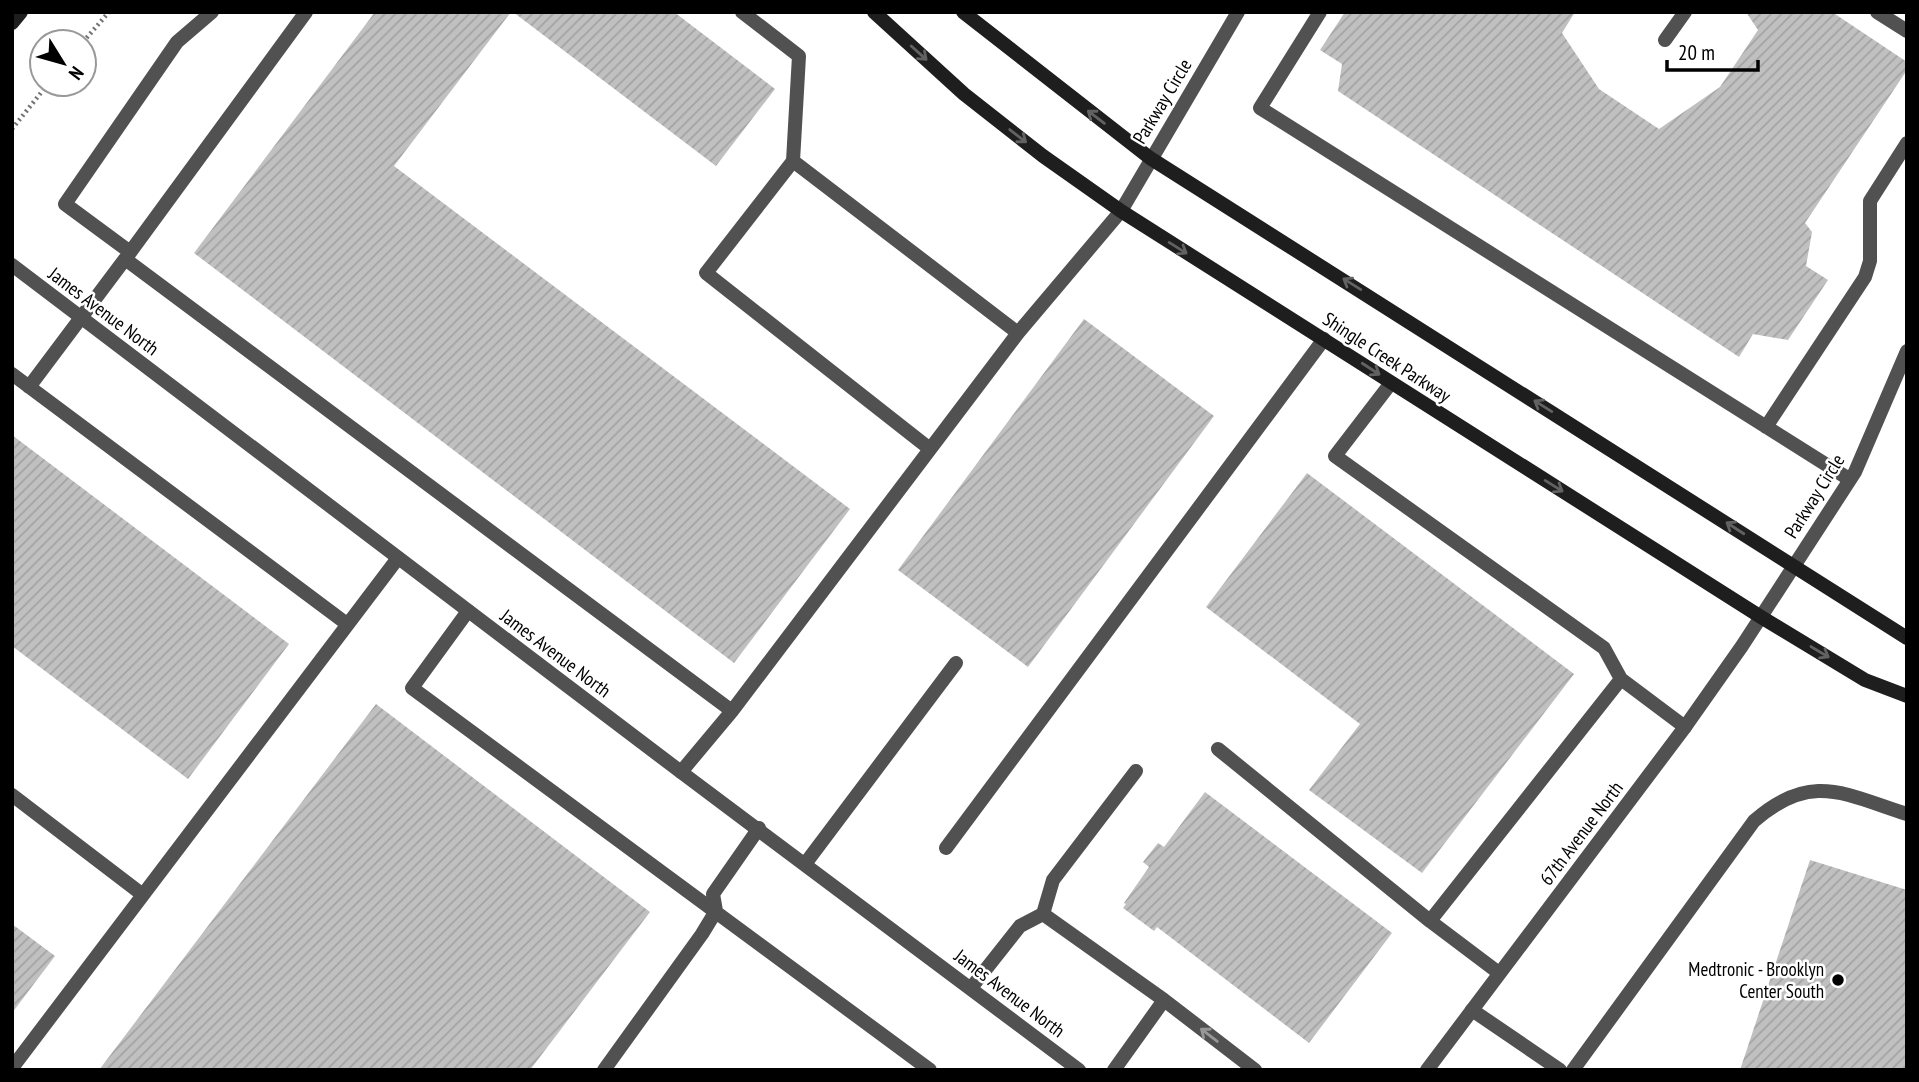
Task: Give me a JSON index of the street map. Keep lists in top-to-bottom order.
{
  "streets": {
    "street": [
      "Parkway Circle",
      "James Avenue North",
      "Shingle Creek Parkway",
      "67th Avenue North"
    ]
  },
  "crossings": [
    ["Parkway Circle", "James Avenue North"],
    ["Parkway Circle", "Shingle Creek Parkway"],
    ["Parkway Circle", "67th Avenue North"],
    ["Shingle Creek Parkway", "67th Avenue North"]
  ],
  "places": ["Medtronic - Brooklyn Center South"],
  "scale_bar": "20 m",
  "north": "bottom right"
}
